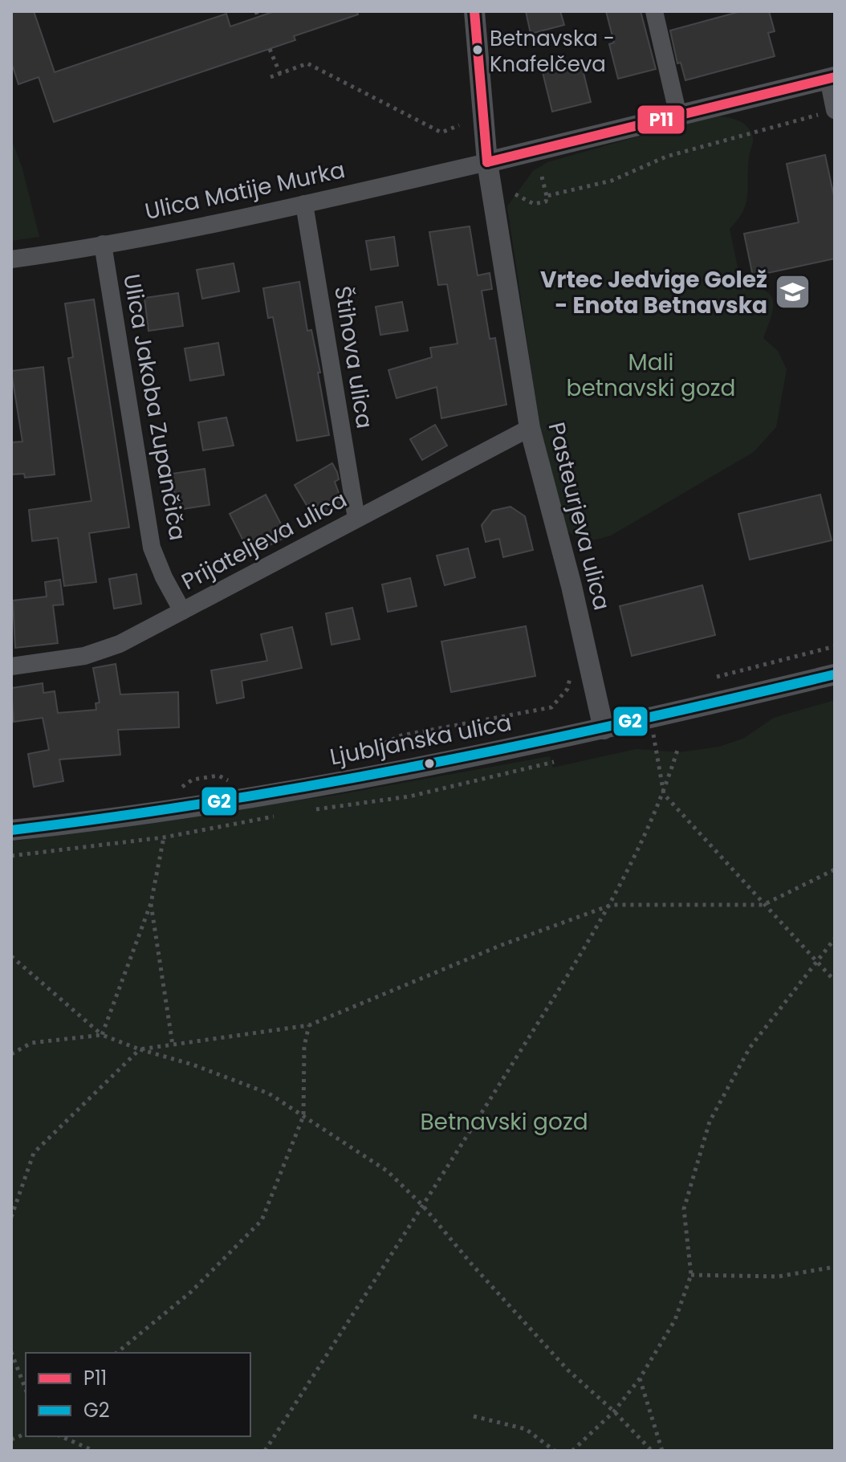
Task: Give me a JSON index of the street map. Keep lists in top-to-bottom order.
{
  "streets": {
    "street": [
      "Ulica Matije Murka",
      "Štihova ulica",
      "Ulica Jakoba Zupančiča",
      "Pasteurjeva ulica",
      "Prijateljeva ulica",
      "Ljubljanska ulica"
    ]
  },
  "crossings": [
    ["Ulica Matije Murka", "Štihova ulica"],
    ["Ulica Matije Murka", "Ulica Jakoba Zupančiča"],
    ["Ulica Matije Murka", "Pasteurjeva ulica"],
    ["Štihova ulica", "Prijateljeva ulica"],
    ["Ulica Jakoba Zupančiča", "Prijateljeva ulica"],
    ["Pasteurjeva ulica", "Prijateljeva ulica"],
    ["Pasteurjeva ulica", "Ljubljanska ulica"]
  ],
  "parks": ["Mali betnavski gozd", "Betnavski gozd"],
  "places": {
    "other": ["Betnavska - Knafelčeva"],
    "school or university": ["Vrtec Jedvige Golež - Enota Betnavska"]
  },
  "lines": ["transit line P11", "transit line G2"],
  "legend": ["P11", "G2"]
}
